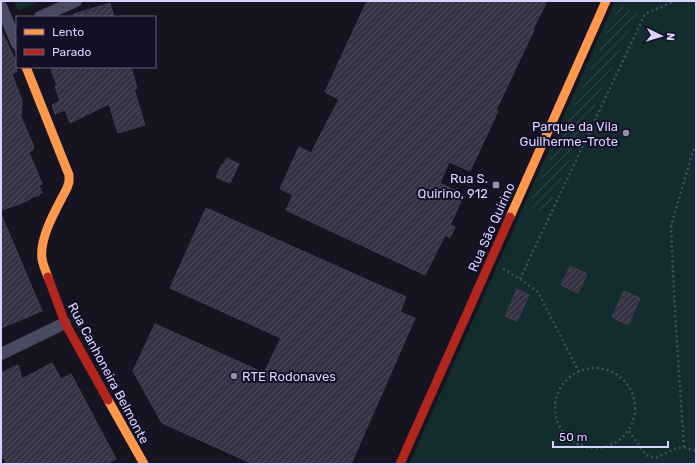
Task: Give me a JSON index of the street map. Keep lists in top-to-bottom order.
{
  "streets": {
    "street": ["Rua São Quirino", "Rua Canhoneira Belmonte"]
  },
  "places": {
    "other": ["Parque da Vila Guilherme-Trote", "RTE Rodonaves"],
    "transit": ["Rua S. Quirino, 912"]
  },
  "legend": ["Lento", "Parado"],
  "scale_bar": "50 m",
  "north": "right"
}
